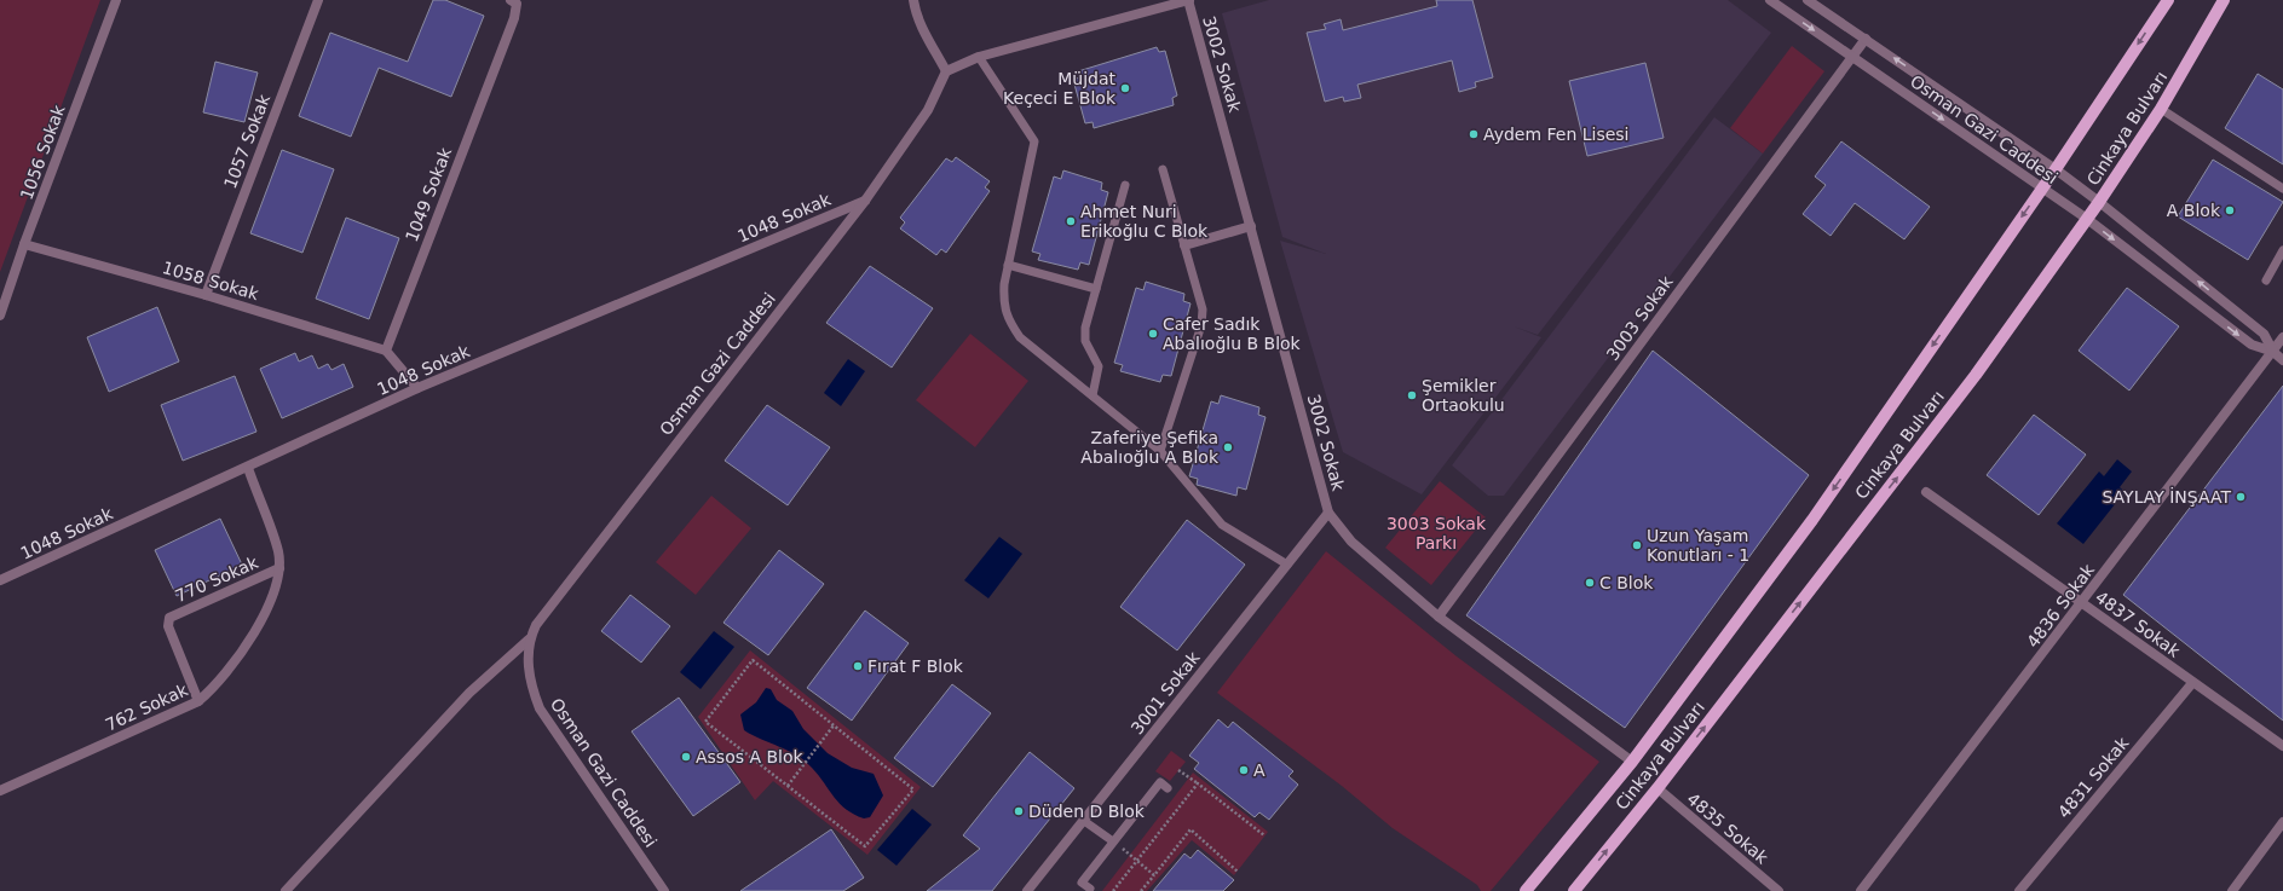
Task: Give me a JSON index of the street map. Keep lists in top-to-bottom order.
{
  "streets": {
    "main road": ["Cinkaya Bulvarı"],
    "street": [
      "3002 Sokak",
      "Osman Gazi Caddesi",
      "1057 Sokak",
      "1056 Sokak",
      "1049 Sokak",
      "1048 Sokak",
      "1058 Sokak",
      "3003 Sokak",
      "770 Sokak",
      "4836 Sokak",
      "4837 Sokak",
      "3001 Sokak",
      "762 Sokak",
      "4831 Sokak",
      "4835 Sokak"
    ]
  },
  "crossings": [
    ["3002 Sokak", "Cinkaya Bulvarı"],
    ["3002 Sokak", "3003 Sokak"],
    ["3002 Sokak", "3001 Sokak"],
    ["Cinkaya Bulvarı", "Osman Gazi Caddesi"],
    ["Cinkaya Bulvarı", "4835 Sokak"],
    ["Osman Gazi Caddesi", "1048 Sokak"],
    ["Osman Gazi Caddesi", "3003 Sokak"],
    ["Osman Gazi Caddesi", "4836 Sokak"],
    ["1057 Sokak", "1058 Sokak"],
    ["1056 Sokak", "1058 Sokak"],
    ["1049 Sokak", "1058 Sokak"],
    ["1048 Sokak", "762 Sokak"],
    ["770 Sokak", "762 Sokak"],
    ["4836 Sokak", "4837 Sokak"],
    ["4837 Sokak", "4831 Sokak"]
  ],
  "parks": ["3003 Sokak Parkı"],
  "places": [
    "Müjdat Keçeci E Blok",
    "Aydem Fen Lisesi",
    "A Blok",
    "Ahmet Nuri Erikoğlu C Blok",
    "Cafer Sadık Abalıoğlu B Blok",
    "Şemikler Ortaokulu",
    "Zaferiye Şefika Abalıoğlu A Blok",
    "SAYLAY İNŞAAT",
    "Uzun Yaşam Konutları - 1",
    "C Blok",
    "Fırat F Blok",
    "Assos A Blok",
    "A",
    "Düden D Blok"
  ]
}
